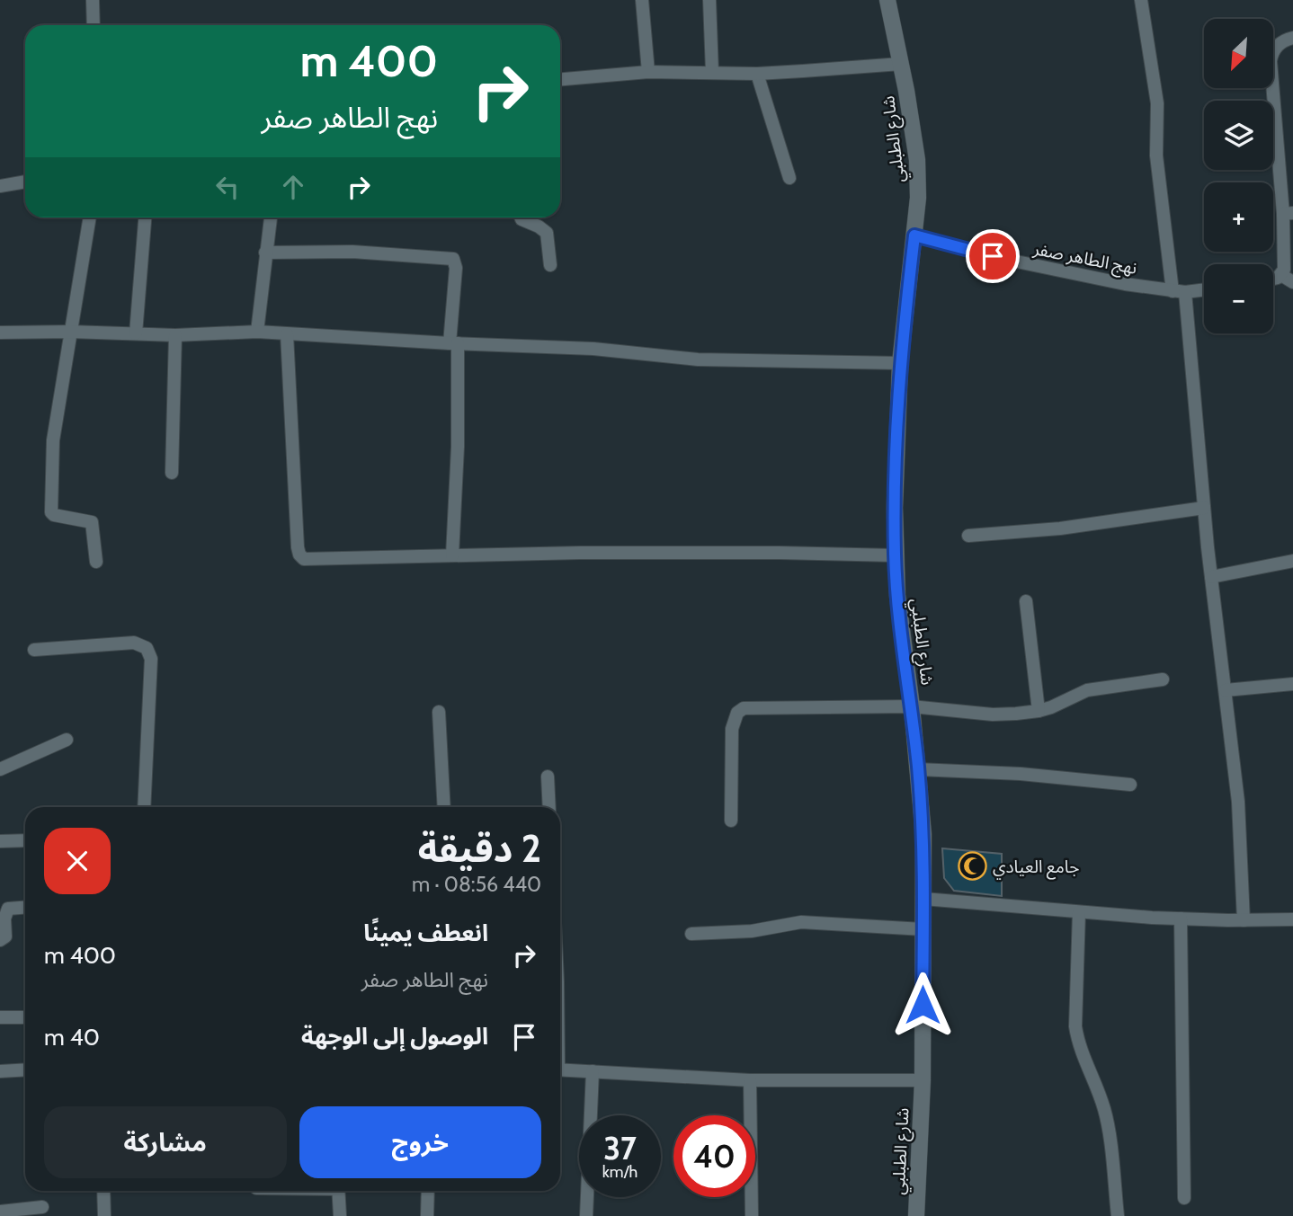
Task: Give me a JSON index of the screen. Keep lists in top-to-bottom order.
{
  "streets": {
    "street": ["شارع الطبلبي", "نهج الطاهر صفر"]
  },
  "crossings": [
    ["شارع الطبلبي", "نهج الطاهر صفر"]
  ],
  "places": {
    "mosque": ["جامع العيادي"]
  },
  "north": "bottom left",
  "page": {
    "map_buttons": ["+", "−"],
    "turn": ["400 m", "نهج الطاهر صفر"],
    "heading": ["2 دقيقة", "440 m · 08:56"],
    "list": [
      {
        "name": "انعطف يمينًا",
        "note": "نهج الطاهر صفر",
        "value": "400 m"
      },
      {
        "name": "الوصول إلى الوجهة",
        "value": "40 m"
      }
    ],
    "buttons": ["خروج", "مشاركة"],
    "speed": "37 km/h",
    "limit": "40"
  }
}
